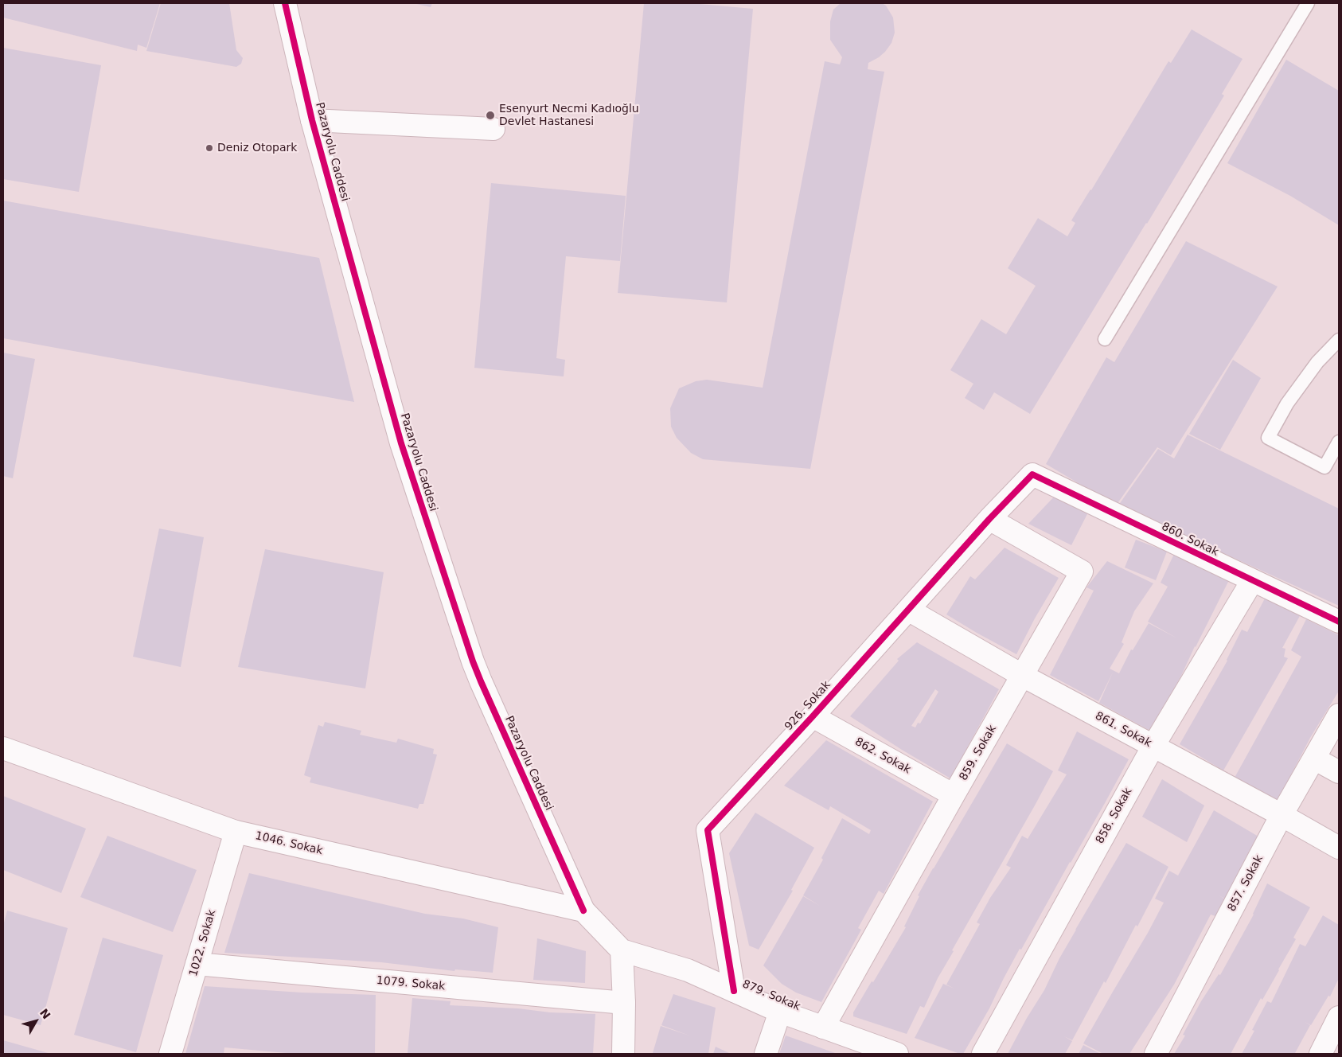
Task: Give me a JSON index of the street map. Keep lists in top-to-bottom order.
{
  "streets": {
    "street": [
      "Pazaryolu Caddesi",
      "860. Sokak",
      "926. Sokak",
      "861. Sokak",
      "859. Sokak",
      "862. Sokak",
      "858. Sokak",
      "1046. Sokak",
      "857. Sokak",
      "1022. Sokak",
      "1079. Sokak",
      "879. Sokak"
    ]
  },
  "crossings": [
    ["Pazaryolu Caddesi", "1046. Sokak"],
    ["Pazaryolu Caddesi", "879. Sokak"],
    ["860. Sokak", "926. Sokak"],
    ["860. Sokak", "858. Sokak"],
    ["926. Sokak", "861. Sokak"],
    ["926. Sokak", "859. Sokak"],
    ["926. Sokak", "862. Sokak"],
    ["926. Sokak", "879. Sokak"],
    ["861. Sokak", "859. Sokak"],
    ["861. Sokak", "858. Sokak"],
    ["861. Sokak", "857. Sokak"],
    ["859. Sokak", "862. Sokak"],
    ["859. Sokak", "879. Sokak"],
    ["1046. Sokak", "1022. Sokak"],
    ["1046. Sokak", "879. Sokak"],
    ["1022. Sokak", "1079. Sokak"]
  ],
  "places": ["Esenyurt Necmi Kadıoğlu Devlet Hastanesi", "Deniz Otopark"],
  "north": "top right"
}
